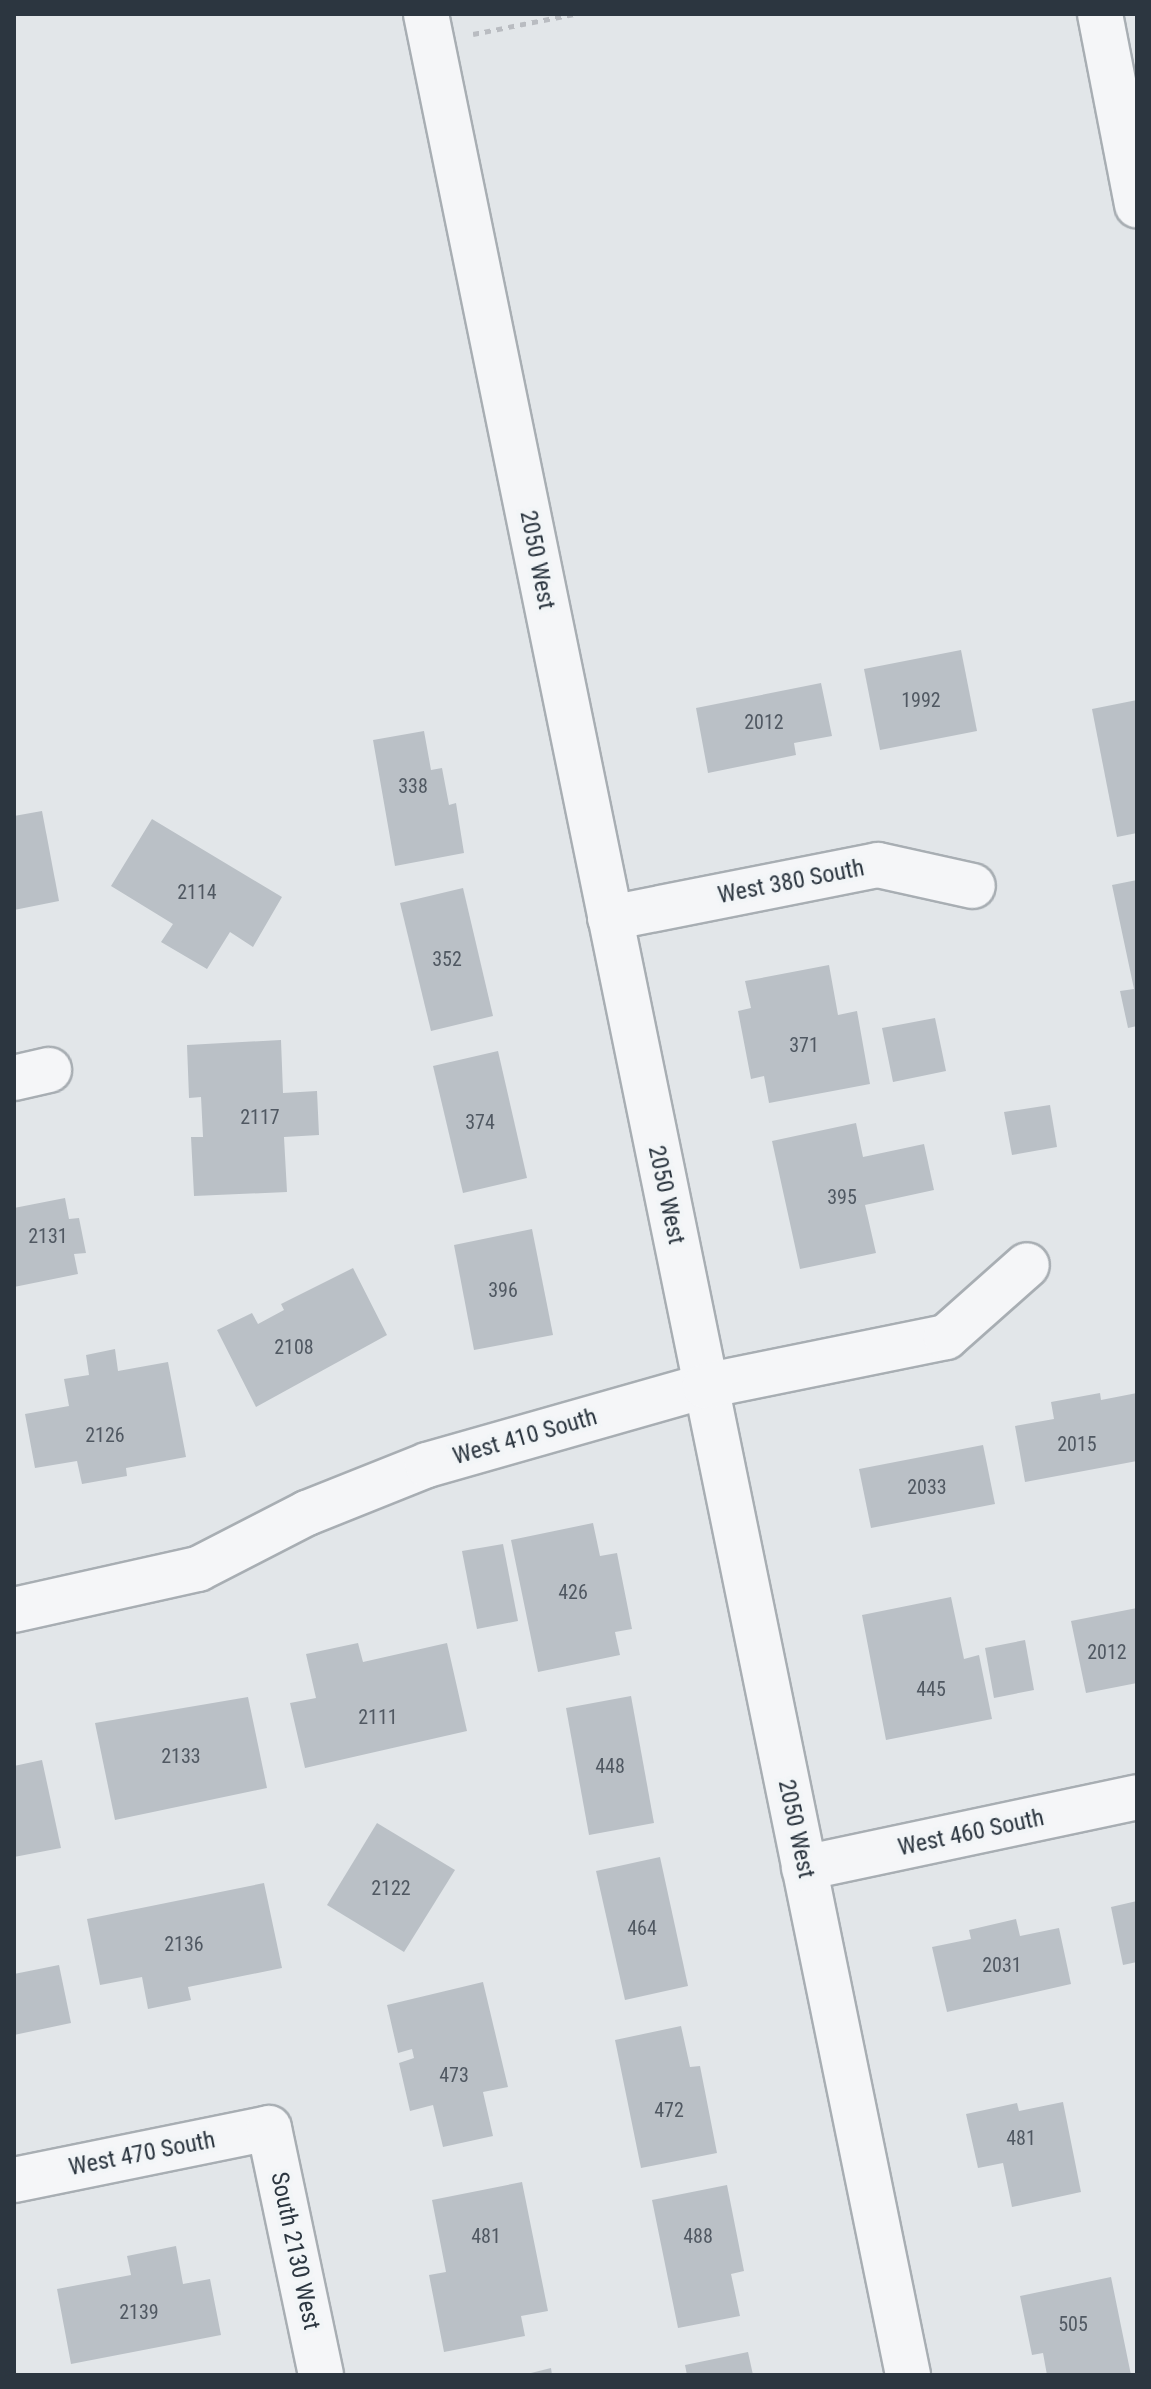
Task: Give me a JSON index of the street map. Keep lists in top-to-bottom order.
{
  "streets": {
    "street": [
      "2050 West",
      "West 380 South",
      "West 410 South",
      "West 460 South",
      "West 470 South",
      "South 2130 West"
    ]
  },
  "crossings": [
    ["2050 West", "West 380 South"],
    ["2050 West", "West 410 South"],
    ["2050 West", "West 460 South"],
    ["West 470 South", "South 2130 West"]
  ],
  "house_numbers": [
    "1992",
    "2012",
    "338",
    "2114",
    "352",
    "371",
    "2117",
    "374",
    "395",
    "2131",
    "396",
    "2108",
    "2126",
    "2015",
    "2033",
    "426",
    "2012",
    "445",
    "2111",
    "2133",
    "448",
    "2122",
    "464",
    "2136",
    "2031",
    "473",
    "472",
    "481",
    "481",
    "488",
    "2139",
    "505"
  ]
}
